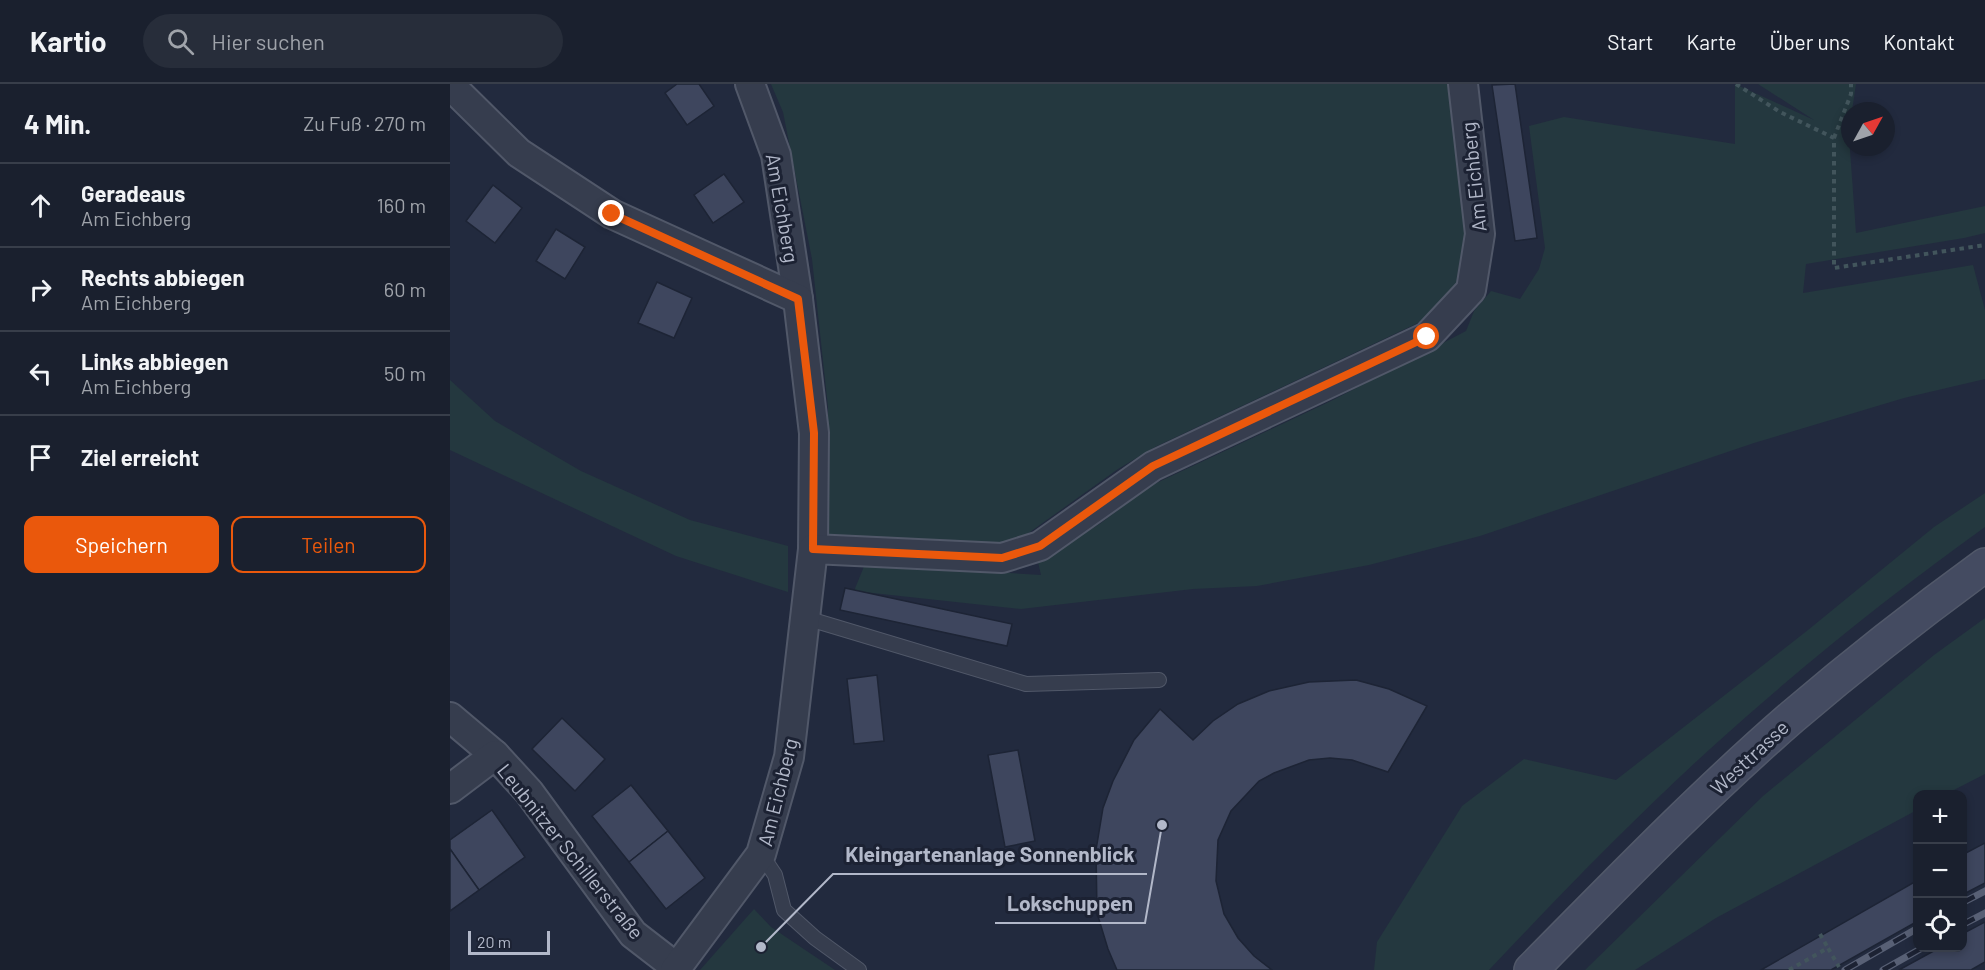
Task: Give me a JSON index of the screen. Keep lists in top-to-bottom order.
{
  "streets": {
    "main road": ["Westtrasse"],
    "street": ["Am Eichberg", "Leubnitzer Schillerstraße"]
  },
  "crossings": [
    ["Am Eichberg", "Leubnitzer Schillerstraße"]
  ],
  "places": ["Lokschuppen", "Kleingartenanlage Sonnenblick"],
  "scale_bar": "20 m",
  "north": "top right",
  "page": {
    "header": "Kartio",
    "search": "Hier suchen",
    "nav": [
      "Start",
      "Karte",
      "Über uns",
      "Kontakt"
    ],
    "heading": ["4 Min.", "Zu Fuß · 270 m"],
    "list": [
      ["Geradeaus", "Am Eichberg", "160 m"],
      ["Rechts abbiegen", "Am Eichberg", "60 m"],
      ["Links abbiegen", "Am Eichberg", "50 m"],
      "Ziel erreicht"
    ],
    "buttons": ["Speichern", "Teilen"],
    "map_buttons": ["+", "−"],
    "scale": "20 m"
  }
}
